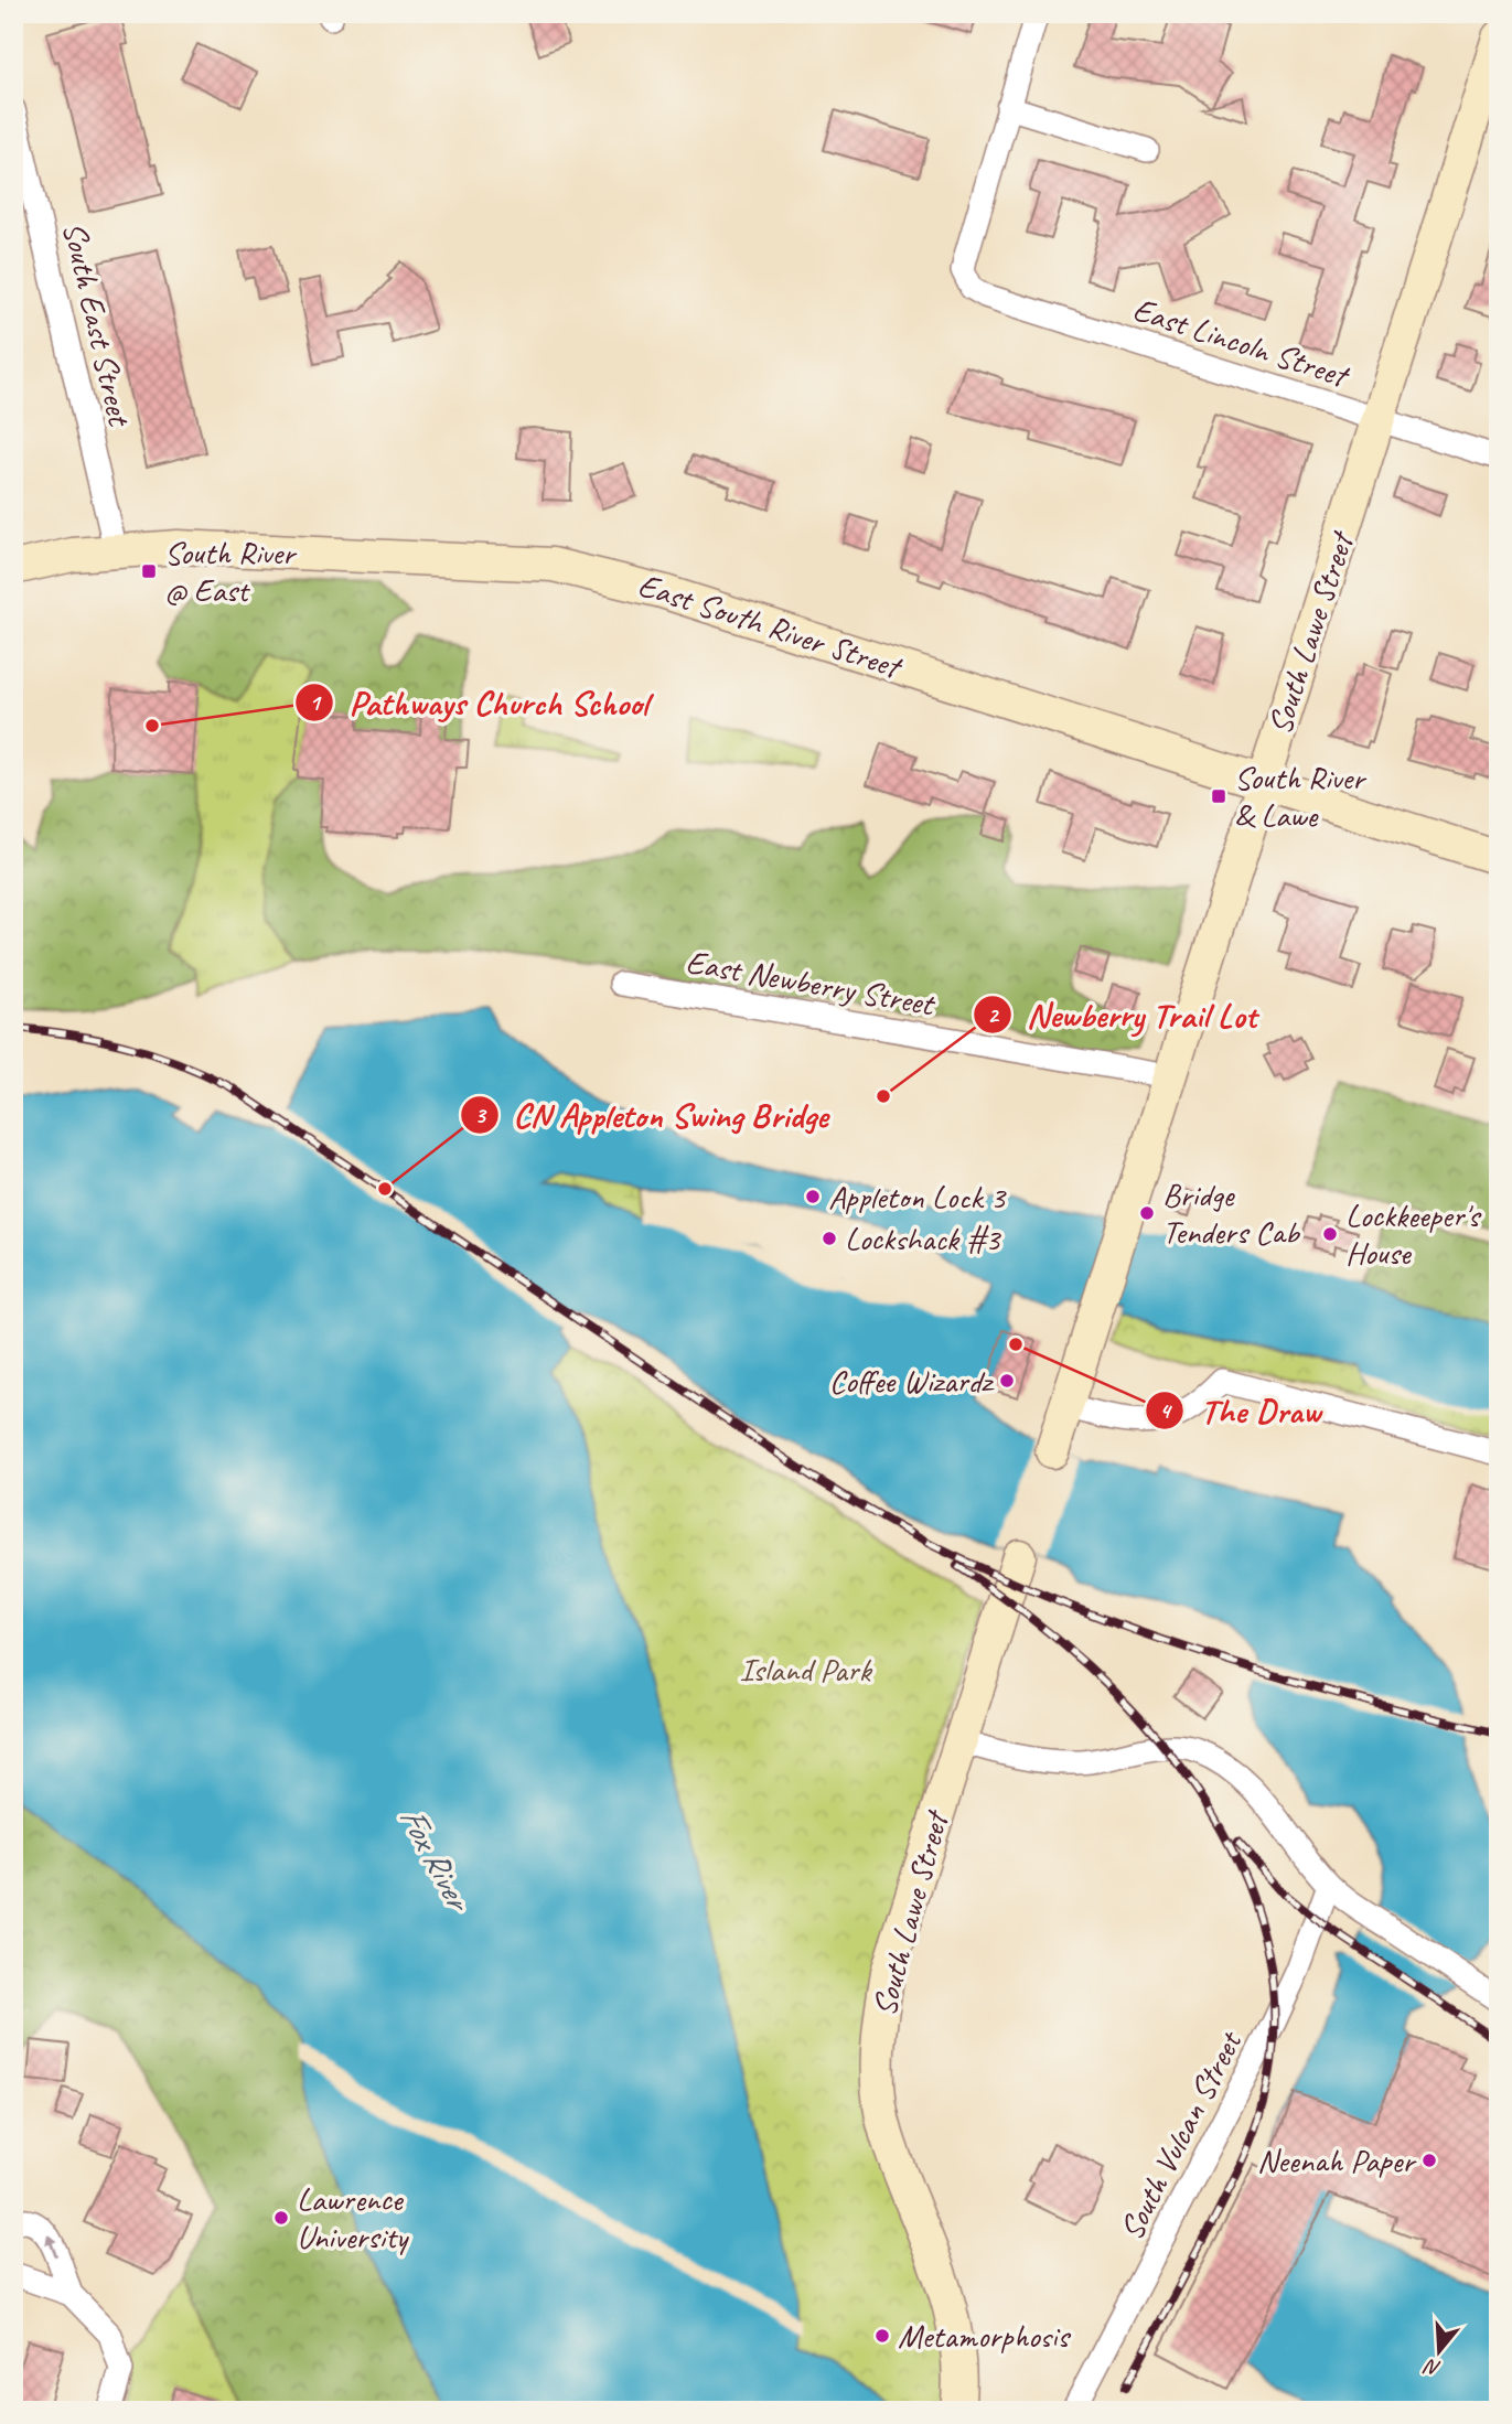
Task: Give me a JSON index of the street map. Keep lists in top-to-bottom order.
{
  "streets": {
    "main road": ["East South River Street", "South Lawe Street"],
    "street": [
      "South East Street",
      "East Lincoln Street",
      "East Newberry Street",
      "South Vulcan Street"
    ]
  },
  "crossings": [
    ["South East Street", "East South River Street"],
    ["East Lincoln Street", "South Lawe Street"],
    ["East South River Street", "South Lawe Street"],
    ["South Lawe Street", "East Newberry Street"]
  ],
  "water": ["Fox River"],
  "parks": ["Island Park"],
  "places": {
    "transit": ["South River @ East", "South River & Lawe"],
    "other": [
      "Pathways Church School",
      "Newberry Trail Lot",
      "CN Appleton Swing Bridge",
      "Appleton Lock 3",
      "Bridge Tenders Cab",
      "Lockkeeper's House",
      "Lockshack #3",
      "The Draw",
      "Coffee Wizardz",
      "Neenah Paper",
      "Lawrence University",
      "Metamorphosis"
    ]
  },
  "north": "bottom"
}
